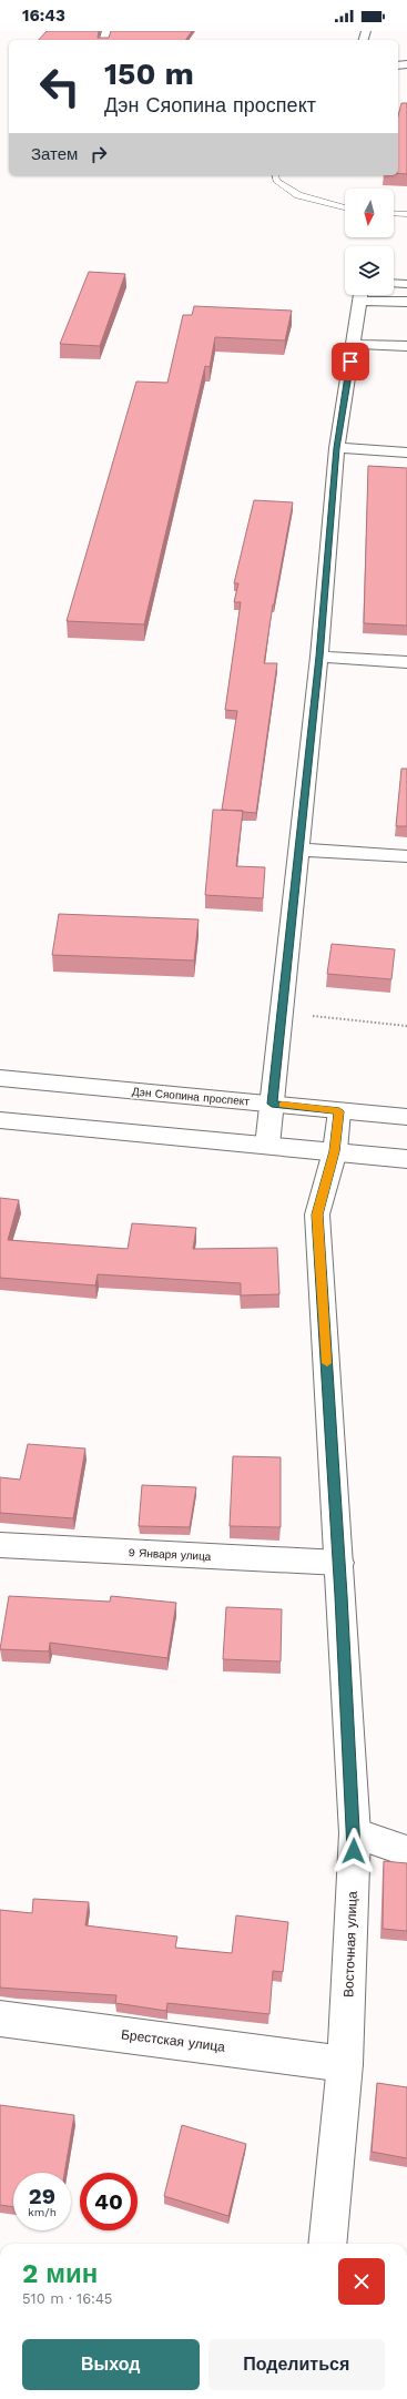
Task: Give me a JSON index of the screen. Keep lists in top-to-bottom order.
{
  "streets": {
    "street": [
      "Дэн Сяопина проспект",
      "9 Января улица",
      "Восточная улица",
      "Брестская улица"
    ]
  },
  "crossings": [
    ["Дэн Сяопина проспект", "Восточная улица"],
    ["9 Января улица", "Восточная улица"],
    ["Восточная улица", "Брестская улица"]
  ],
  "north": "bottom",
  "page": {
    "status": "16:43",
    "turn": ["150 m", "Дэн Сяопина проспект"],
    "then": "Затем",
    "speed": "29 km/h",
    "limit": "40",
    "heading": ["2 мин", "510 m · 16:45"],
    "buttons": ["Выход", "Поделиться"]
  }
}
